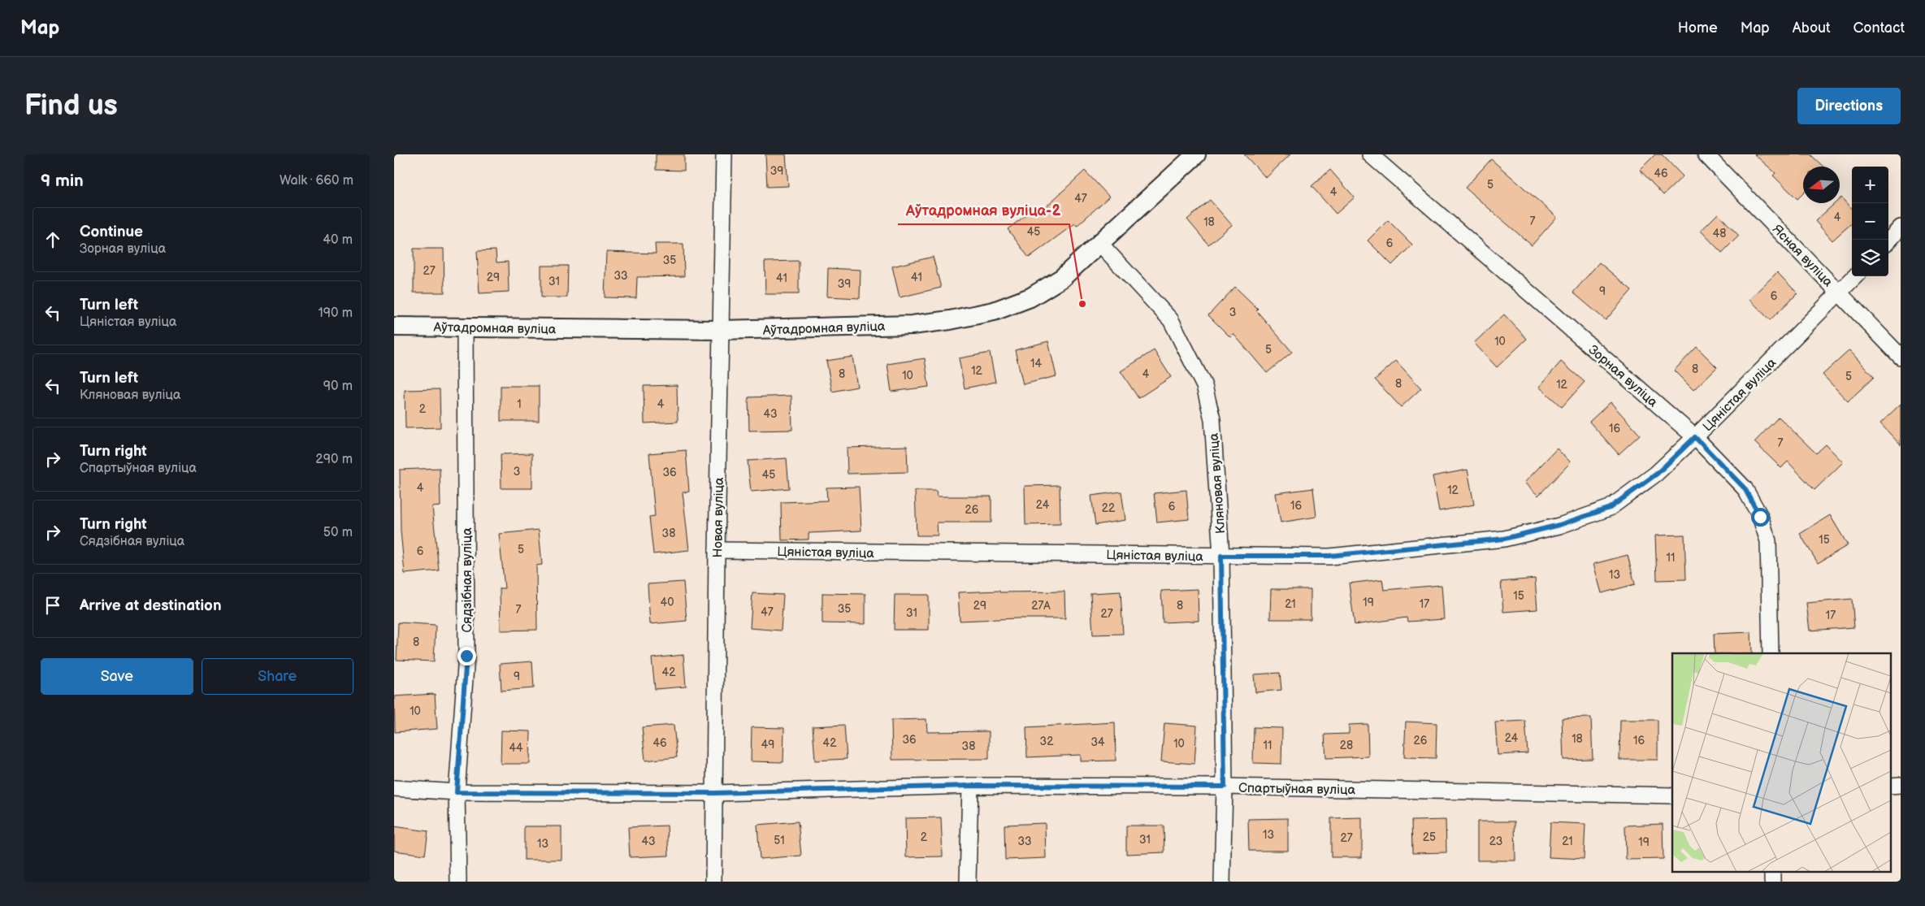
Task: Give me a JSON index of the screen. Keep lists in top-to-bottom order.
{
  "streets": {
    "street": [
      "Ясная вуліца",
      "Аўтадромная вуліца",
      "Зорная вуліца",
      "Цяністая вуліца",
      "Кляновая вуліца",
      "Новая вуліца",
      "Сядзібная вуліца",
      "Спартыўная вуліца"
    ]
  },
  "crossings": [
    ["Ясная вуліца", "Цяністая вуліца"],
    ["Аўтадромная вуліца", "Кляновая вуліца"],
    ["Аўтадромная вуліца", "Новая вуліца"],
    ["Аўтадромная вуліца", "Сядзібная вуліца"],
    ["Зорная вуліца", "Цяністая вуліца"],
    ["Цяністая вуліца", "Кляновая вуліца"],
    ["Цяністая вуліца", "Новая вуліца"],
    ["Кляновая вуліца", "Спартыўная вуліца"],
    ["Новая вуліца", "Спартыўная вуліца"],
    ["Сядзібная вуліца", "Спартыўная вуліца"]
  ],
  "places": ["Аўтадромная вуліца-2"],
  "house_numbers": [
    "39",
    "46",
    "5",
    "4",
    "47",
    "4",
    "7",
    "18",
    "45",
    "48",
    "6",
    "35",
    "27",
    "33",
    "29",
    "41",
    "41",
    "31",
    "39",
    "9",
    "6",
    "3",
    "10",
    "5",
    "14",
    "8",
    "12",
    "8",
    "4",
    "10",
    "5",
    "8",
    "12",
    "1",
    "4",
    "2",
    "43",
    "16",
    "7",
    "3",
    "36",
    "45",
    "4",
    "12",
    "24",
    "16",
    "6",
    "22",
    "26",
    "38",
    "15",
    "5",
    "6",
    "11",
    "13",
    "15",
    "40",
    "19",
    "21",
    "17",
    "29",
    "27А",
    "8",
    "35",
    "7",
    "47",
    "31",
    "27",
    "17",
    "8",
    "42",
    "9",
    "10",
    "24",
    "18",
    "36",
    "26",
    "16",
    "32",
    "34",
    "46",
    "42",
    "10",
    "49",
    "11",
    "28",
    "38",
    "44",
    "13",
    "2",
    "25",
    "27",
    "31",
    "51",
    "43",
    "33",
    "23",
    "21",
    "19",
    "13"
  ],
  "north": "left",
  "page": {
    "header": "Map",
    "nav": [
      "Home",
      "Map",
      "About",
      "Contact"
    ],
    "buttons": [
      "Directions",
      ["Save", "Share"]
    ],
    "title": "Find us",
    "heading": ["9 min", "Walk · 660 m"],
    "map_buttons": ["+", "−"],
    "list": [
      ["Continue", "Зорная вуліца", "40 m"],
      ["Turn left", "Цяністая вуліца", "190 m"],
      ["Turn left", "Кляновая вуліца", "90 m"],
      ["Turn right", "Спартыўная вуліца", "290 m"],
      ["Turn right", "Сядзібная вуліца", "50 m"],
      "Arrive at destination"
    ]
  }
}
